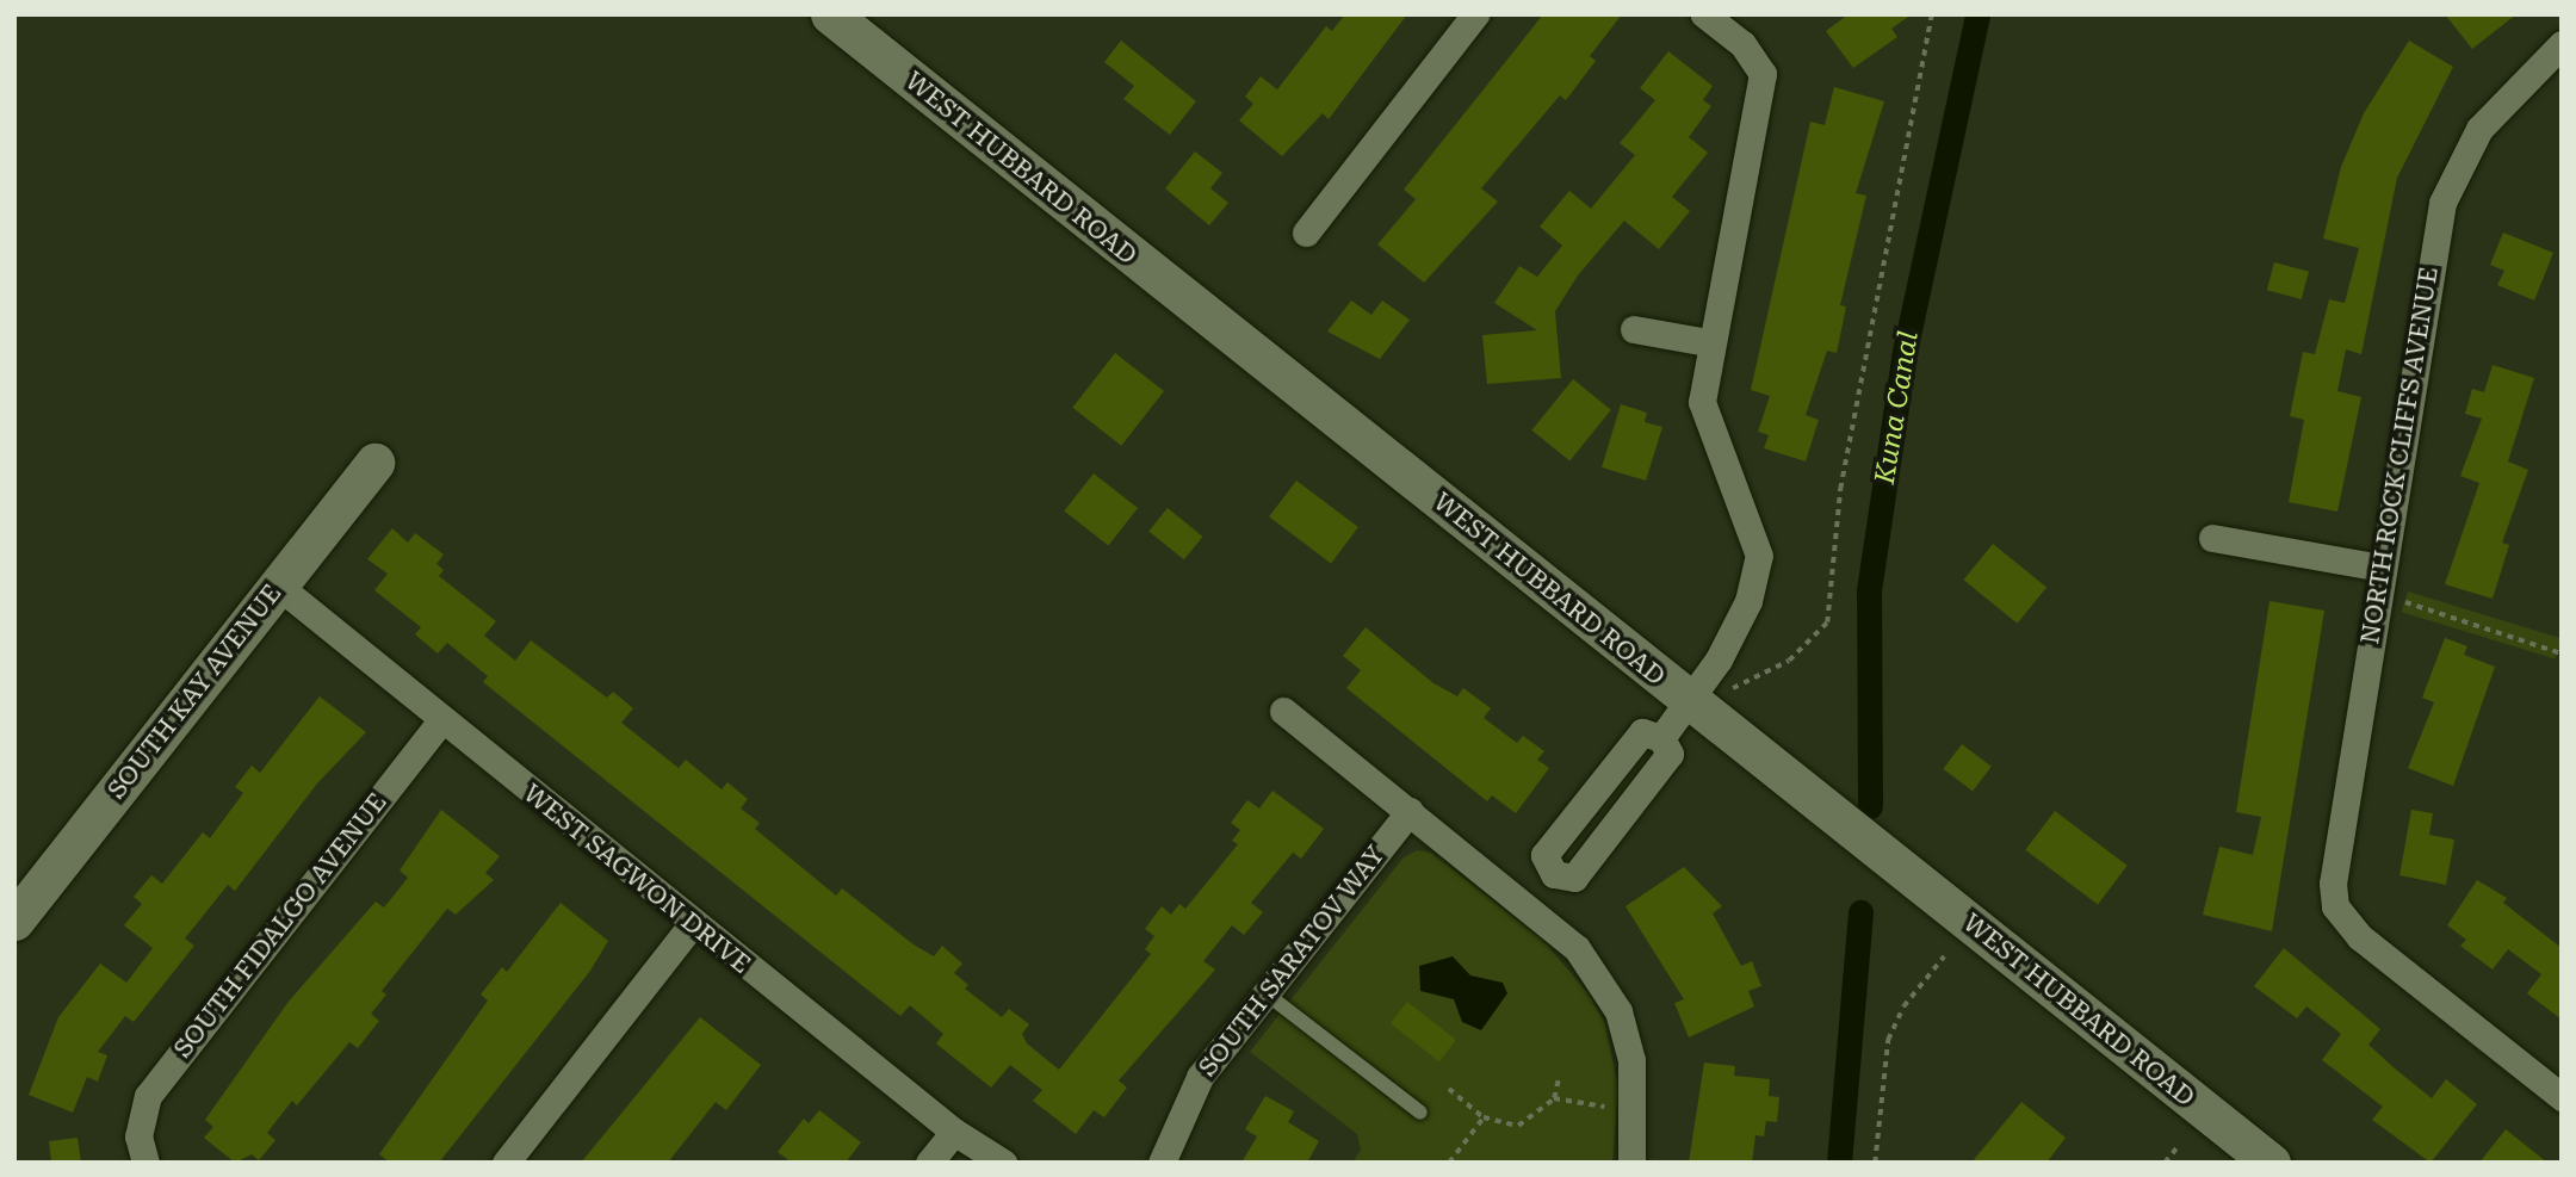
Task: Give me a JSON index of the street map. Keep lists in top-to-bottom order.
{
  "streets": {
    "street": [
      "WEST HUBBARD ROAD",
      "NORTH ROCK CLIFFS AVENUE",
      "SOUTH KAY AVENUE",
      "WEST SAGWON DRIVE",
      "SOUTH FIDALGO AVENUE",
      "SOUTH SARATOV WAY"
    ]
  },
  "crossings": [
    ["SOUTH KAY AVENUE", "WEST SAGWON DRIVE"],
    ["WEST SAGWON DRIVE", "SOUTH FIDALGO AVENUE"]
  ],
  "water": ["Kuna Canal"]
}
